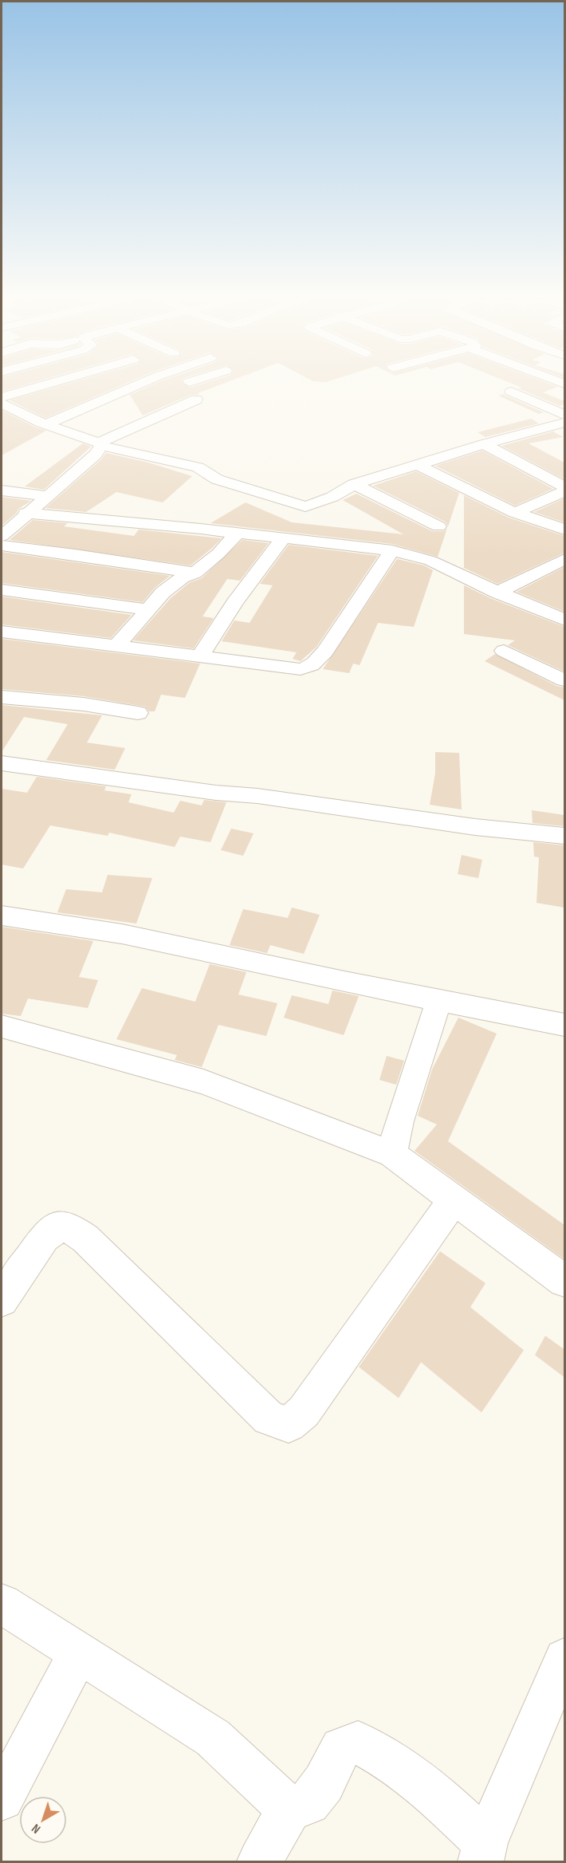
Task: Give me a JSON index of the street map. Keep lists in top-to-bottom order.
{
  "north": "bottom left"
}
